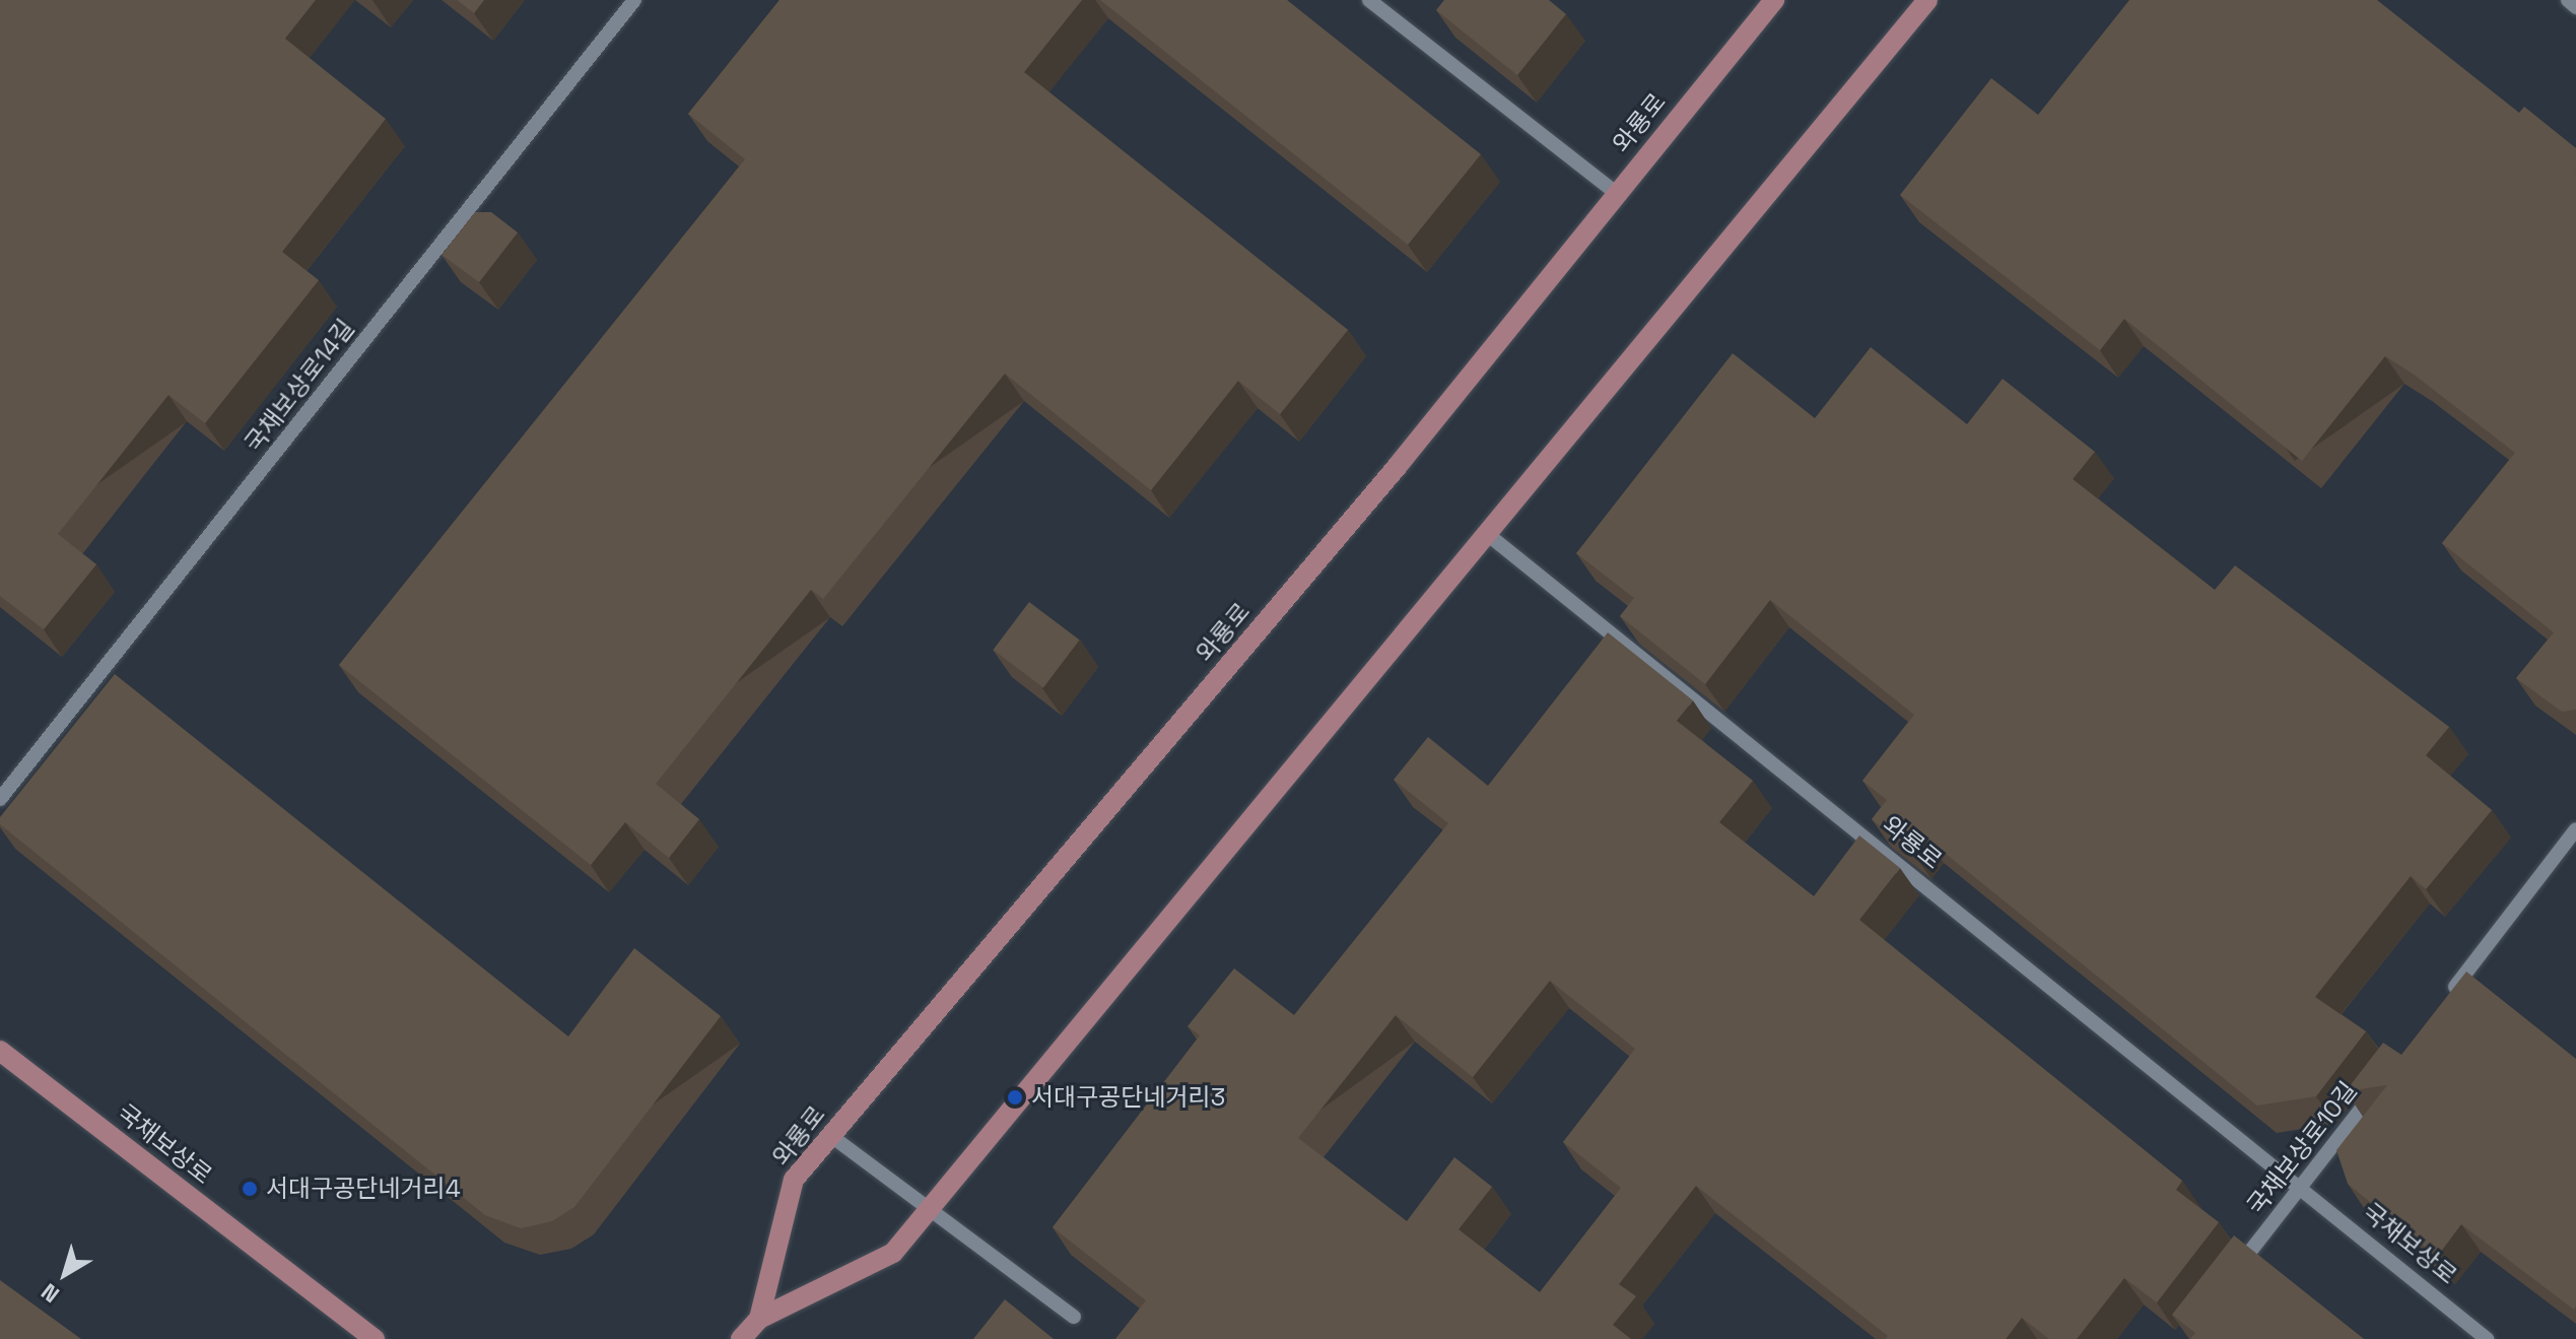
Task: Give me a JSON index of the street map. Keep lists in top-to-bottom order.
{
  "streets": {
    "main road": ["와룡로", "국채보상로"],
    "street": ["국채보상로14길", "국채보상로10길"]
  },
  "crossings": [
    ["와룡로", "국채보상로"],
    ["와룡로", "국채보상로10길"],
    ["국채보상로", "국채보상로10길"]
  ],
  "places": ["서대구공단네거리3", "서대구공단네거리4"],
  "north": "bottom left"
}
